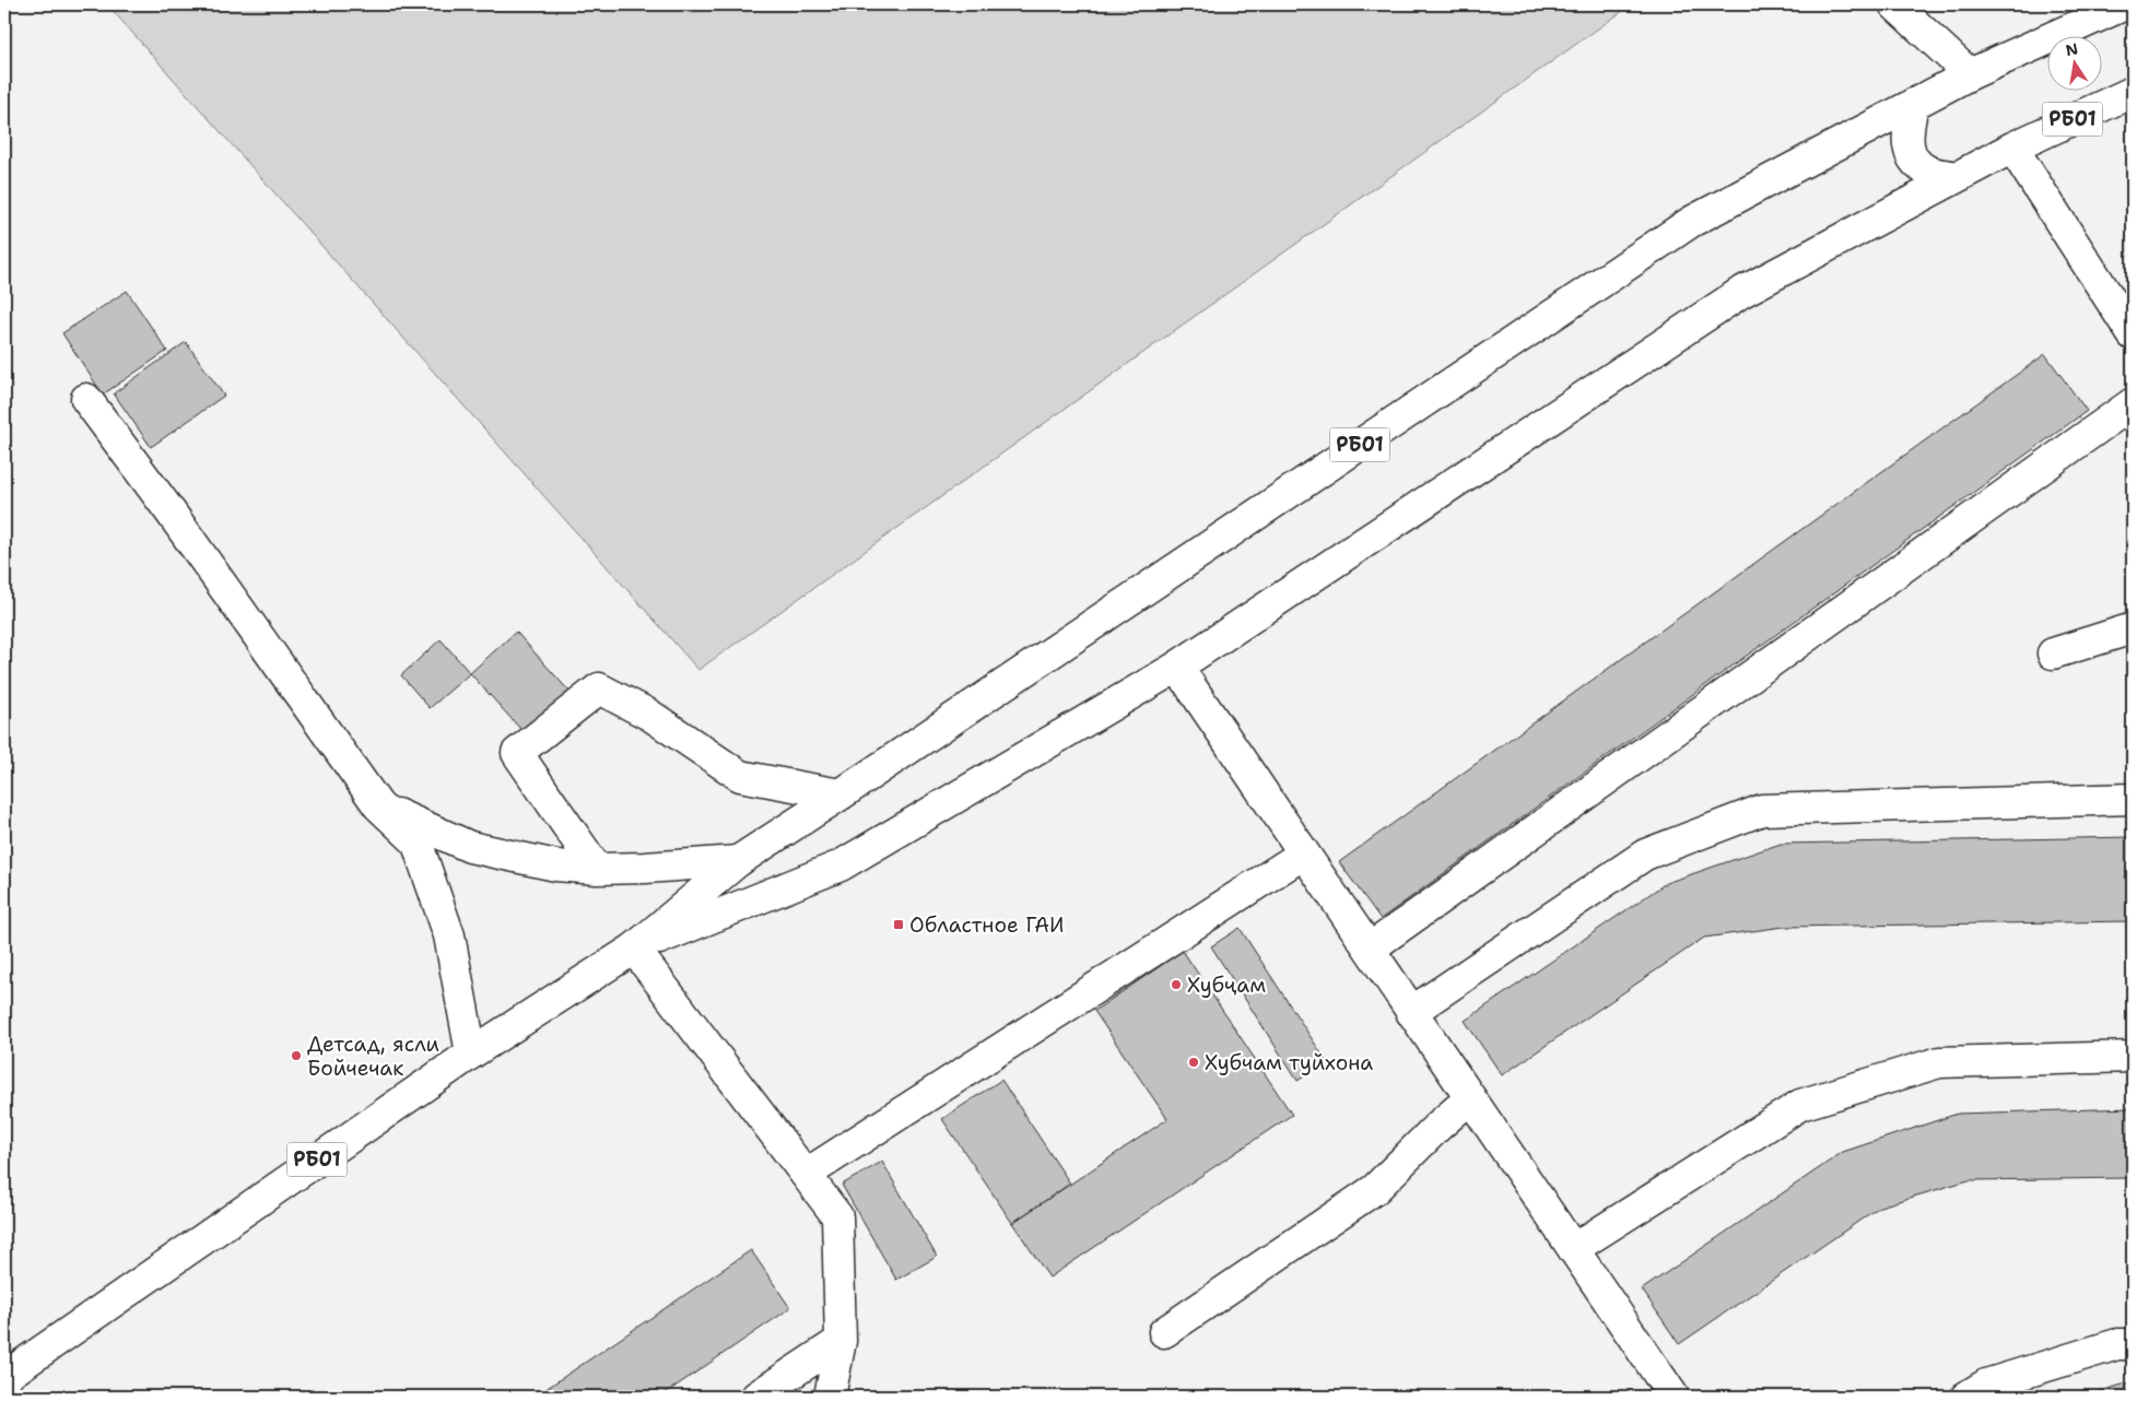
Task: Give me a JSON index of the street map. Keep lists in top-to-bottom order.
{
  "streets": {
    "main road": ["РБ01"]
  },
  "places": {
    "transit": ["Областное ГАИ"],
    "other": ["Хубҷам", "Детсад, ясли Бойчечак", "Хубчам туйхона"]
  },
  "north": "top"
}
